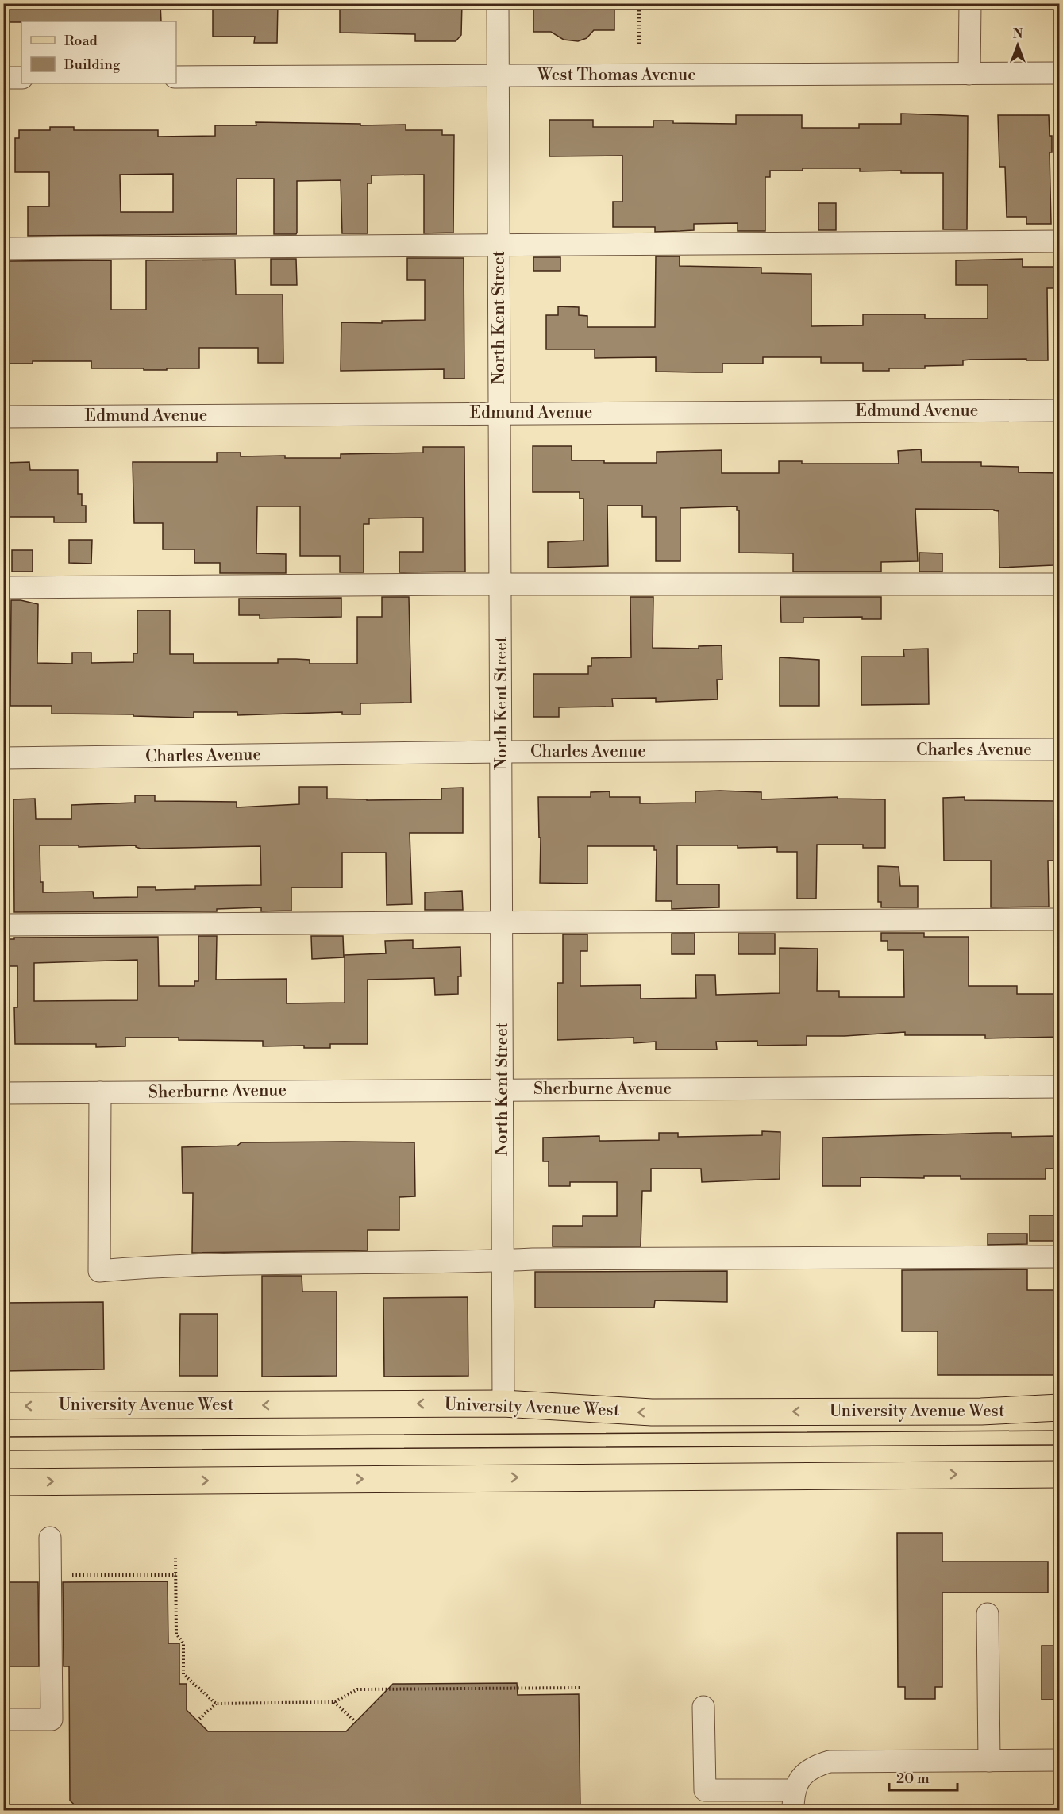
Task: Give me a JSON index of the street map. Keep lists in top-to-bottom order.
{
  "streets": {
    "main road": ["University Avenue West"],
    "street": [
      "West Thomas Avenue",
      "North Kent Street",
      "Edmund Avenue",
      "Charles Avenue",
      "Sherburne Avenue"
    ]
  },
  "crossings": [
    ["West Thomas Avenue", "North Kent Street"],
    ["North Kent Street", "Edmund Avenue"],
    ["North Kent Street", "Charles Avenue"],
    ["North Kent Street", "Sherburne Avenue"],
    ["North Kent Street", "University Avenue West"]
  ],
  "legend": ["Road", "Building"],
  "scale_bar": "20 m",
  "north": "top"
}
